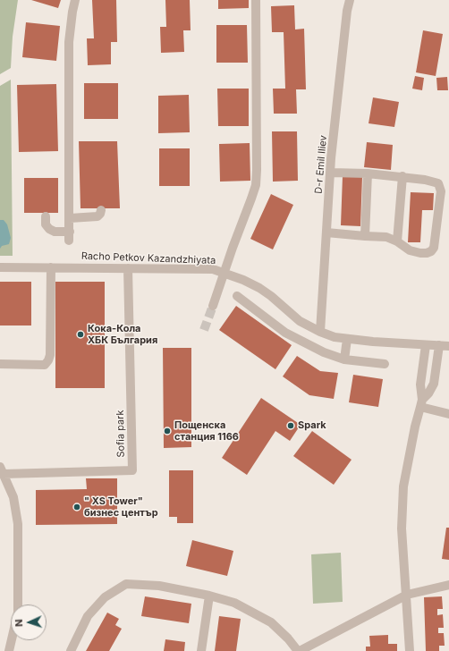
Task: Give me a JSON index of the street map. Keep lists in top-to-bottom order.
{
  "streets": {
    "street": ["D-r Emil Iliev", "Racho Petkov Kazandzhiyata", "Sofia park"]
  },
  "crossings": [
    ["D-r Emil Iliev", "Racho Petkov Kazandzhiyata"],
    ["Racho Petkov Kazandzhiyata", "Sofia park"]
  ],
  "places": [
    "Кока-Кола ХБК България",
    "Spark",
    "Пощенска станция 1166",
    "\" XS Tower\" бизнес център"
  ],
  "north": "left"
}
